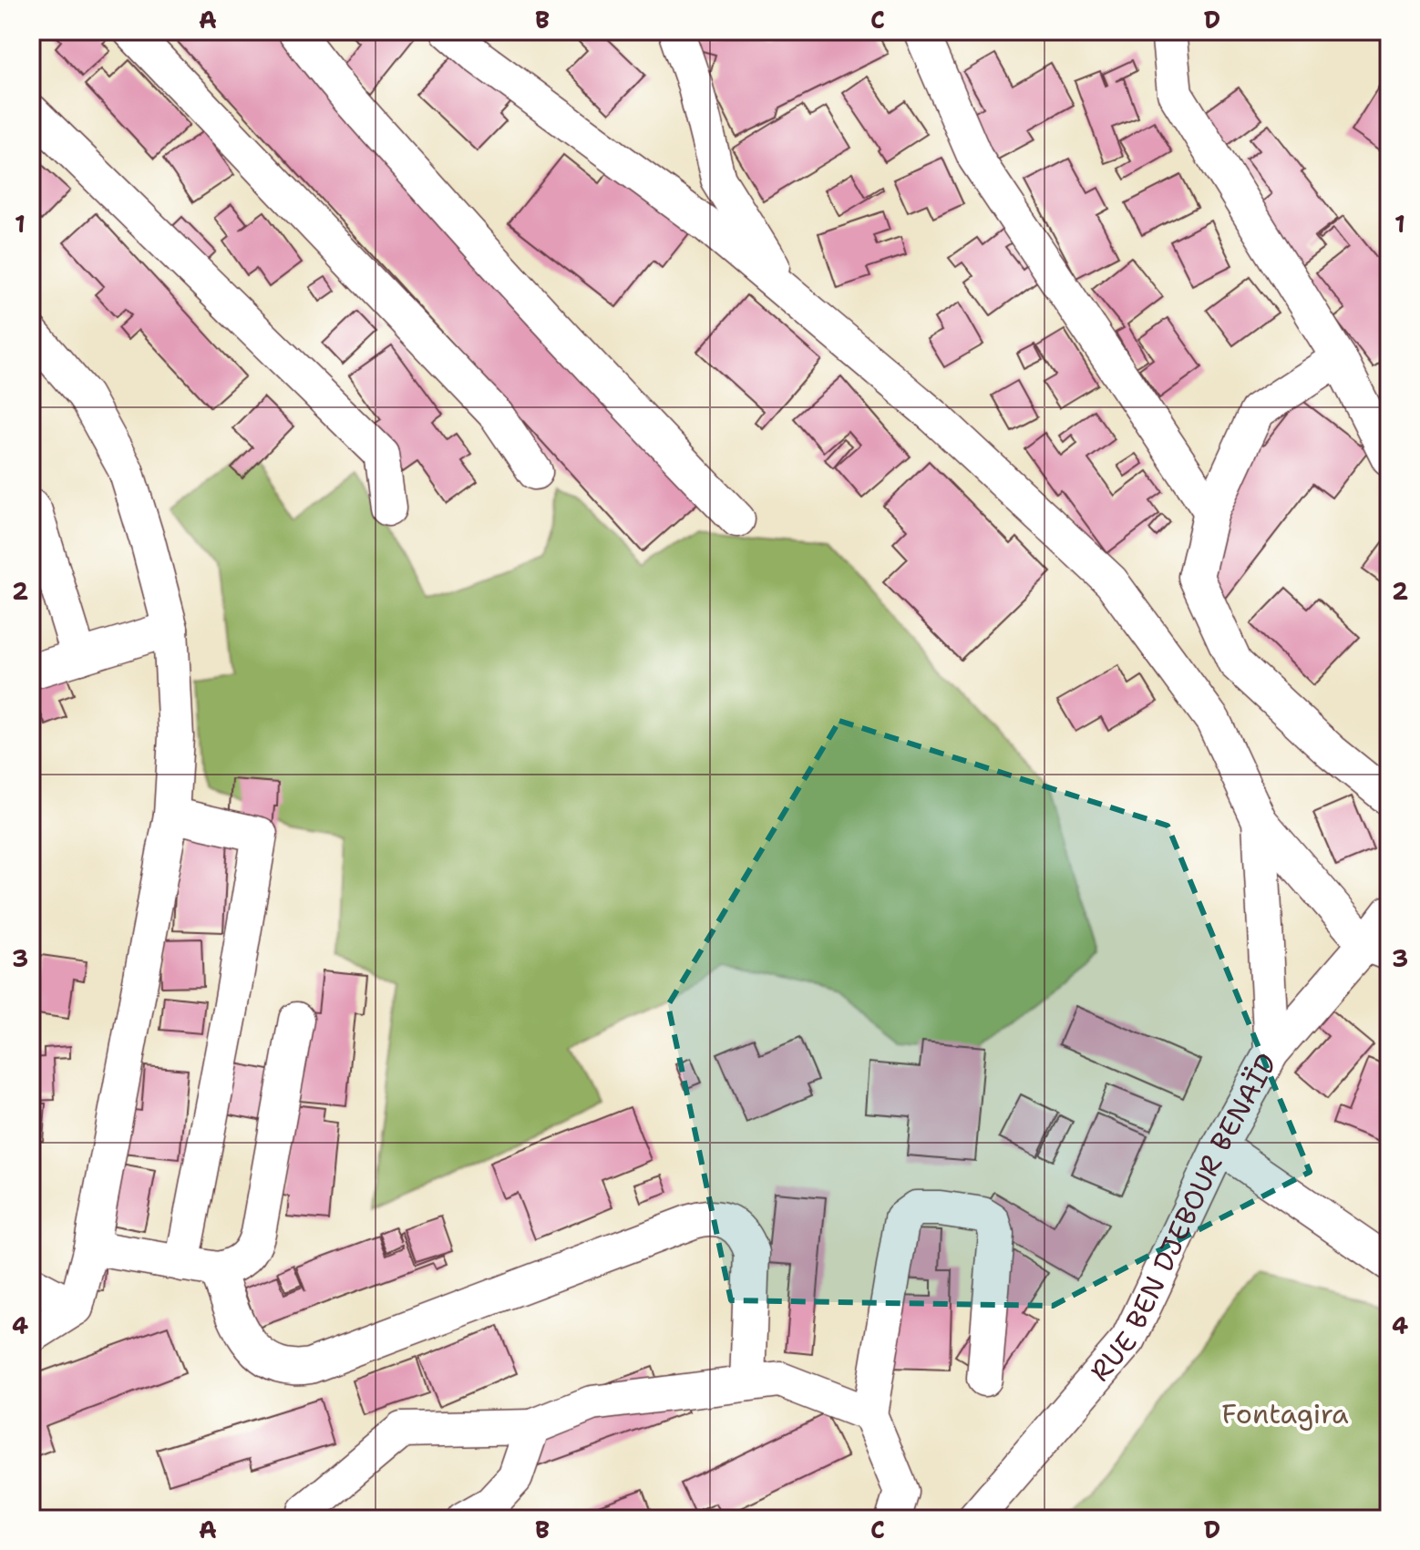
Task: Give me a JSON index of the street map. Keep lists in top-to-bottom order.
{
  "streets": {
    "street": ["RUE BEN DJEBOUR BENAÏD"]
  },
  "parks": ["Fontagira"],
  "grid": {
    "columns": [
      "A",
      "B",
      "C",
      "D"
    ],
    "rows": [
      "1",
      "2",
      "3",
      "4"
    ]
  }
}
